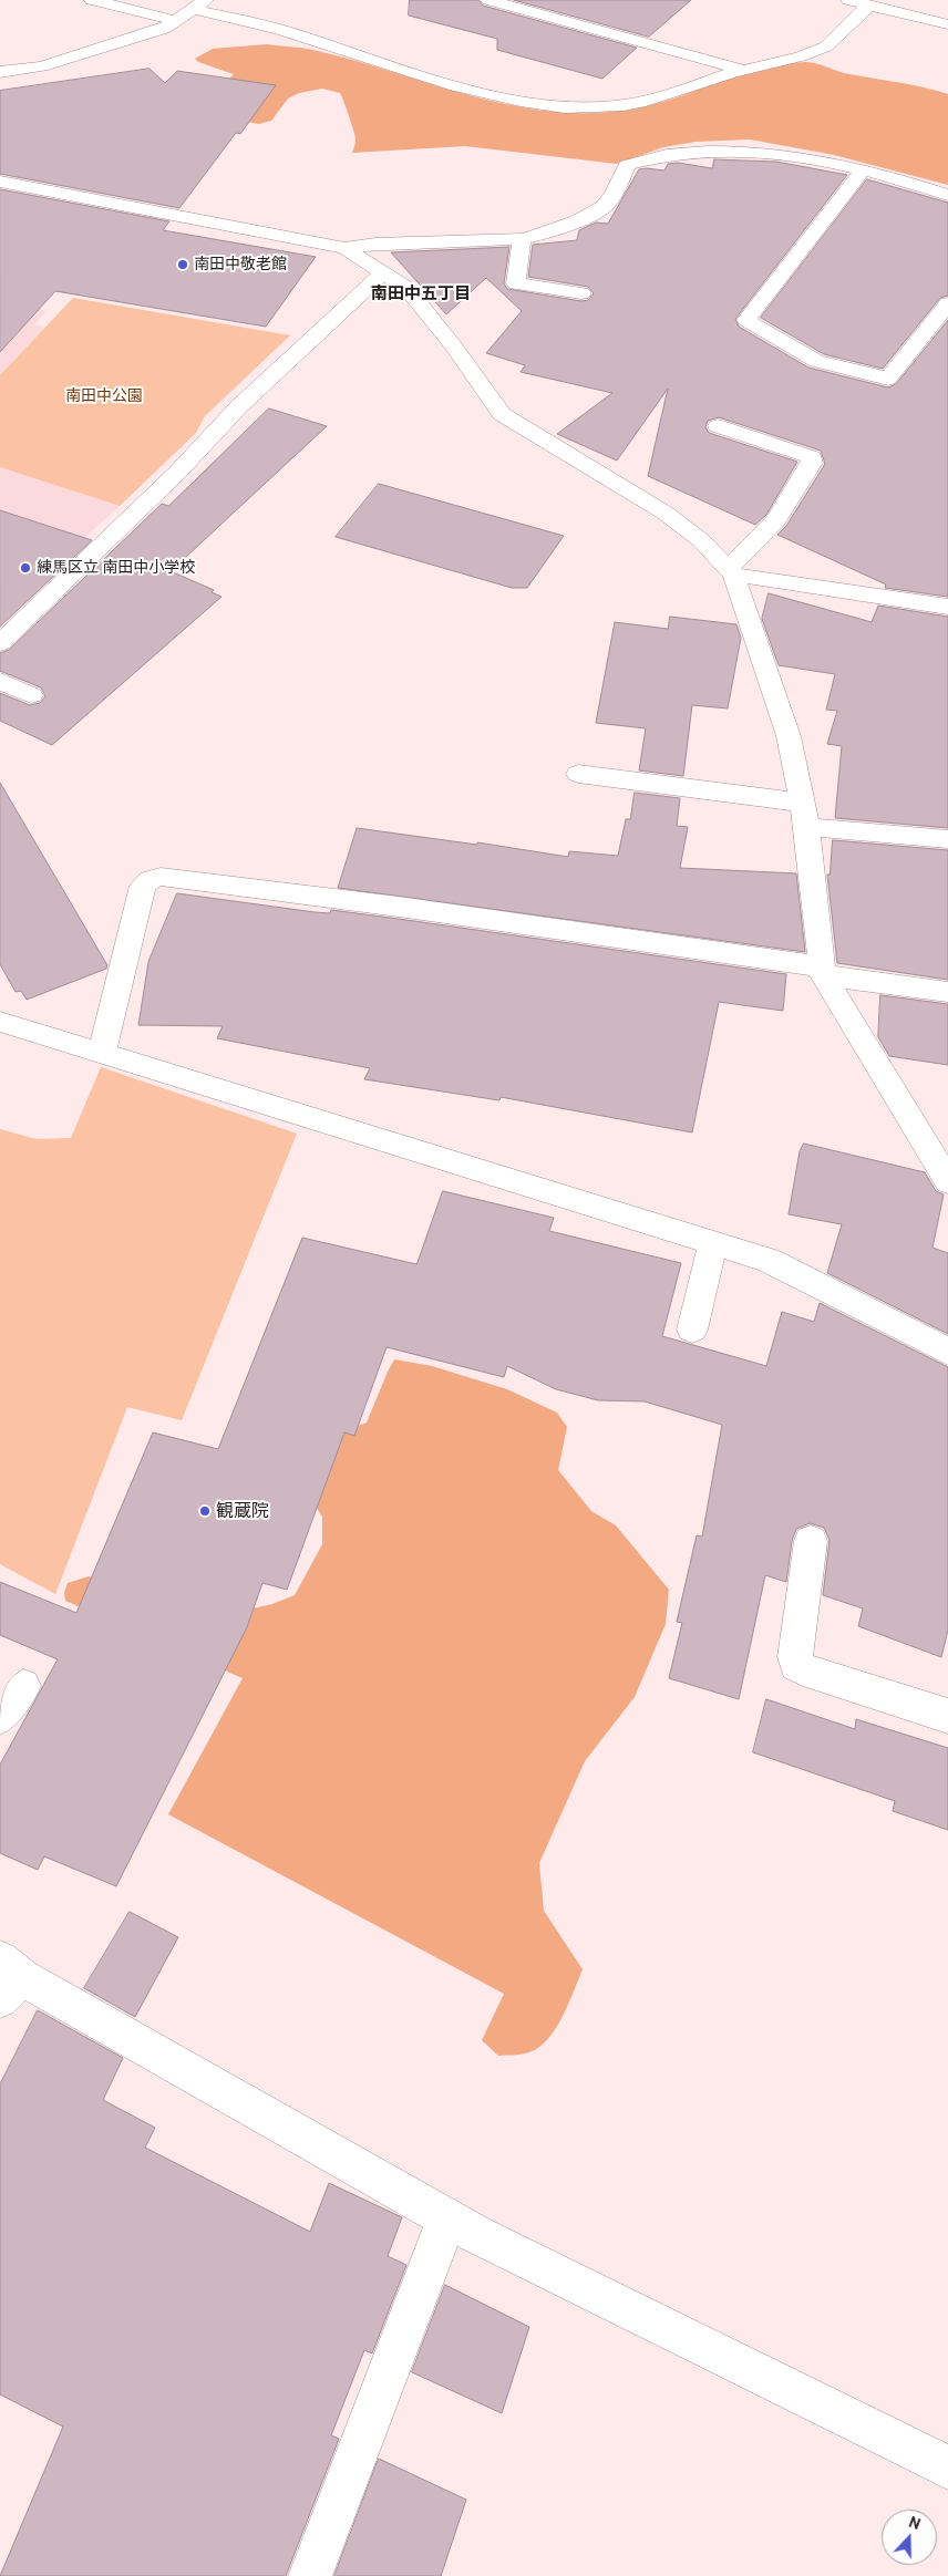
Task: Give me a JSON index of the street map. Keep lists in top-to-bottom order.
{
  "districts": ["南田中五丁目"],
  "parks": ["南田中公園"],
  "places": ["南田中敬老館", "練馬区立 南田中小学校", "観蔵院"],
  "north": "top"
}
